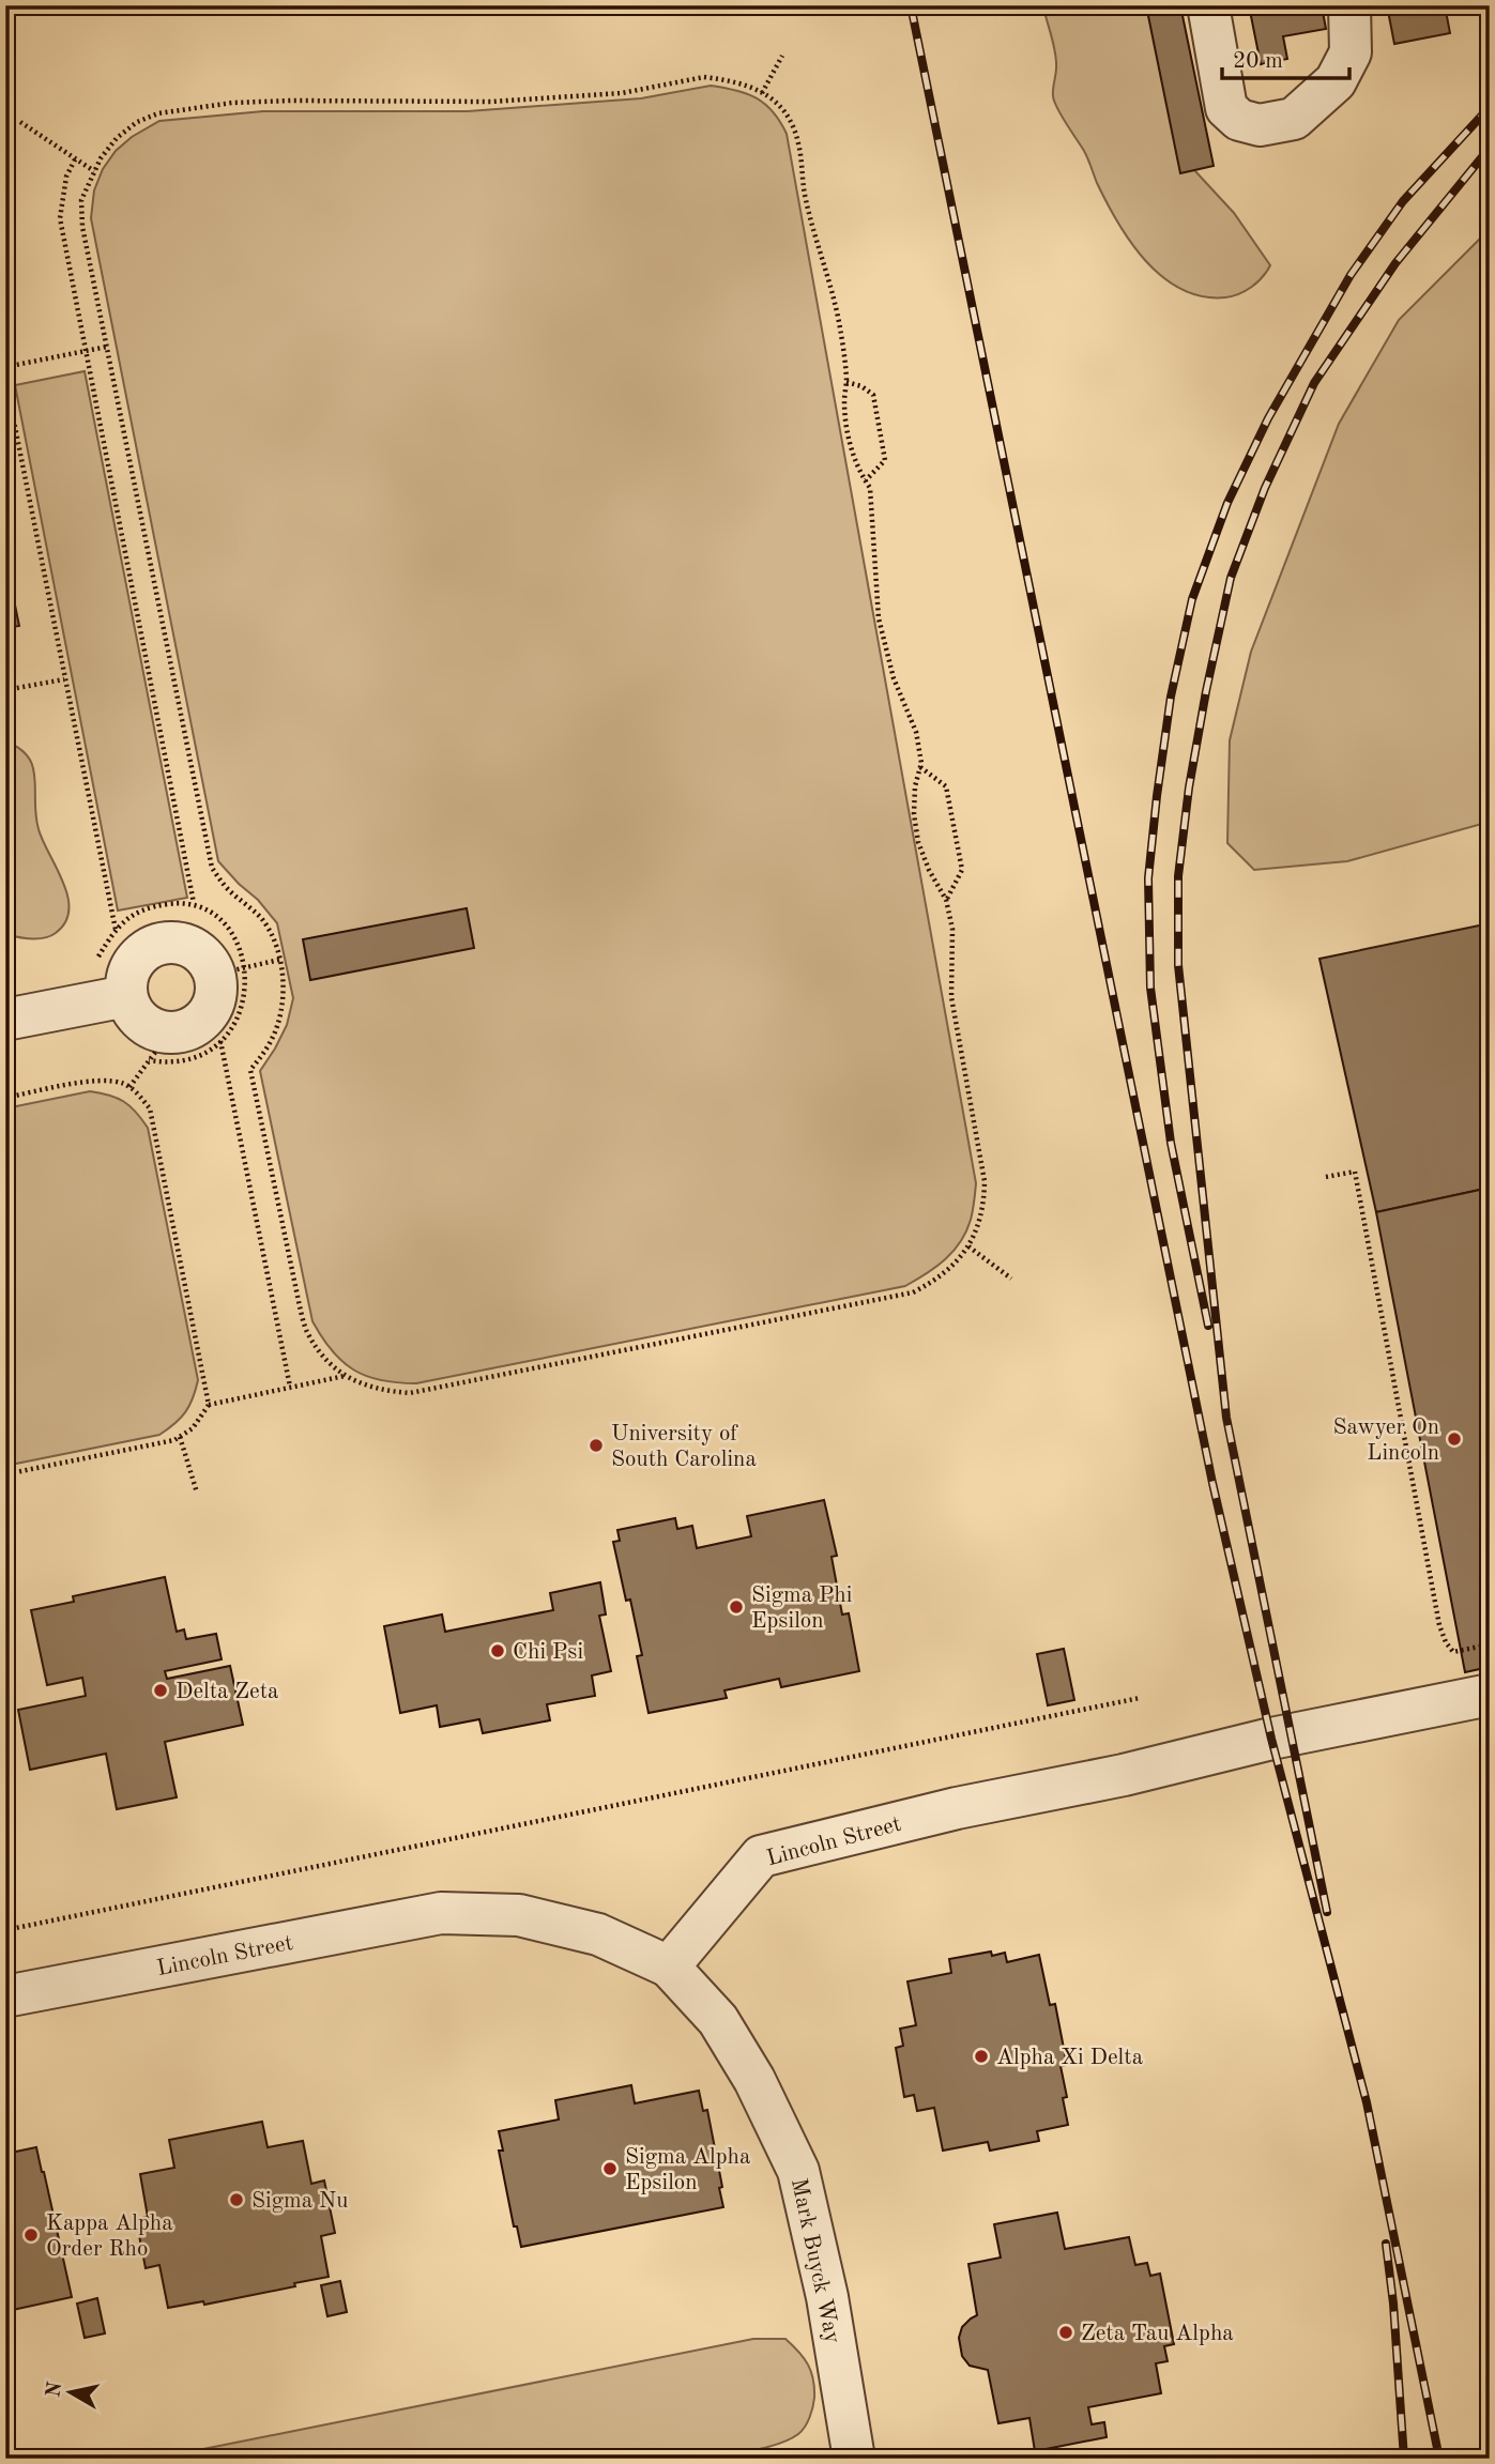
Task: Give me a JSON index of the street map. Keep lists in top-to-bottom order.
{
  "streets": {
    "street": ["Lincoln Street", "Mark Buyck Way"]
  },
  "crossings": [
    ["Lincoln Street", "Mark Buyck Way"]
  ],
  "places": [
    "Sawyer On Lincoln",
    "University of South Carolina",
    "Sigma Phi Epsilon",
    "Chi Psi",
    "Delta Zeta",
    "Alpha Xi Delta",
    "Sigma Alpha Epsilon",
    "Sigma Nu",
    "Kappa Alpha Order Rho",
    "Zeta Tau Alpha"
  ],
  "scale_bar": "20 m",
  "north": "left"
}
